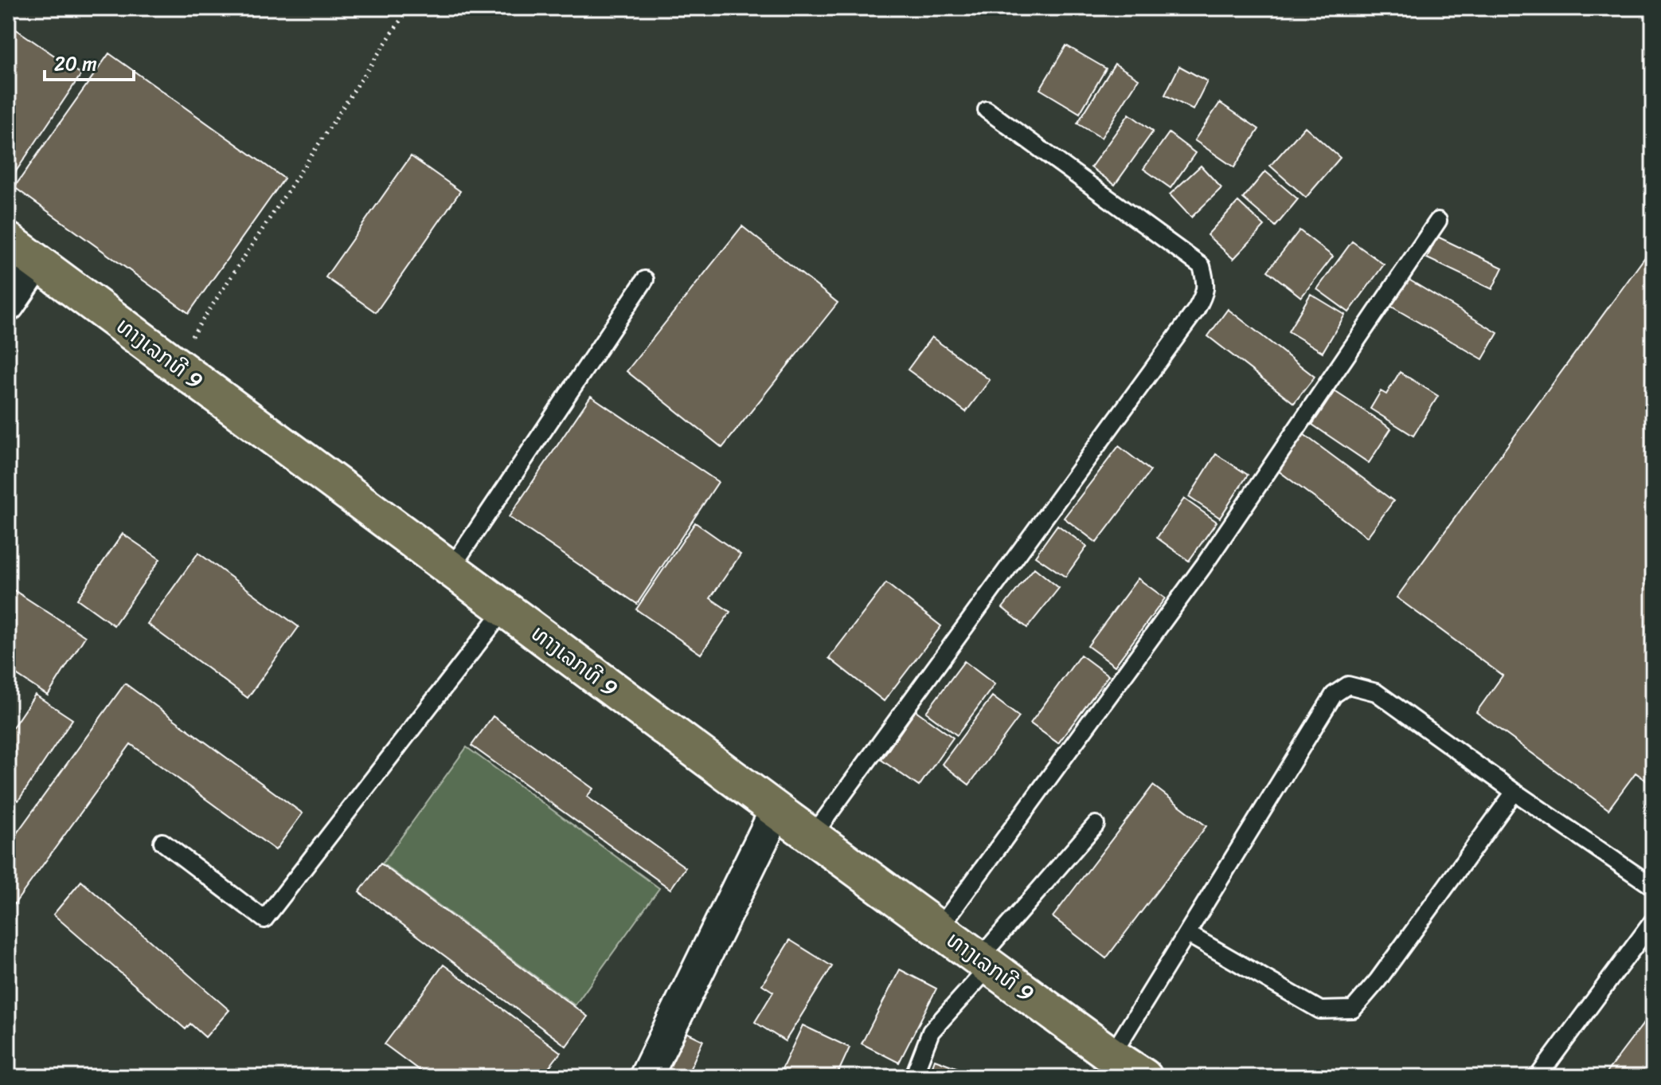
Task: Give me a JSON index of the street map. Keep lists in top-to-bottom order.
{
  "streets": {
    "main road": ["ທາງເລກທີ 9"]
  },
  "scale_bar": "20 m"
}
